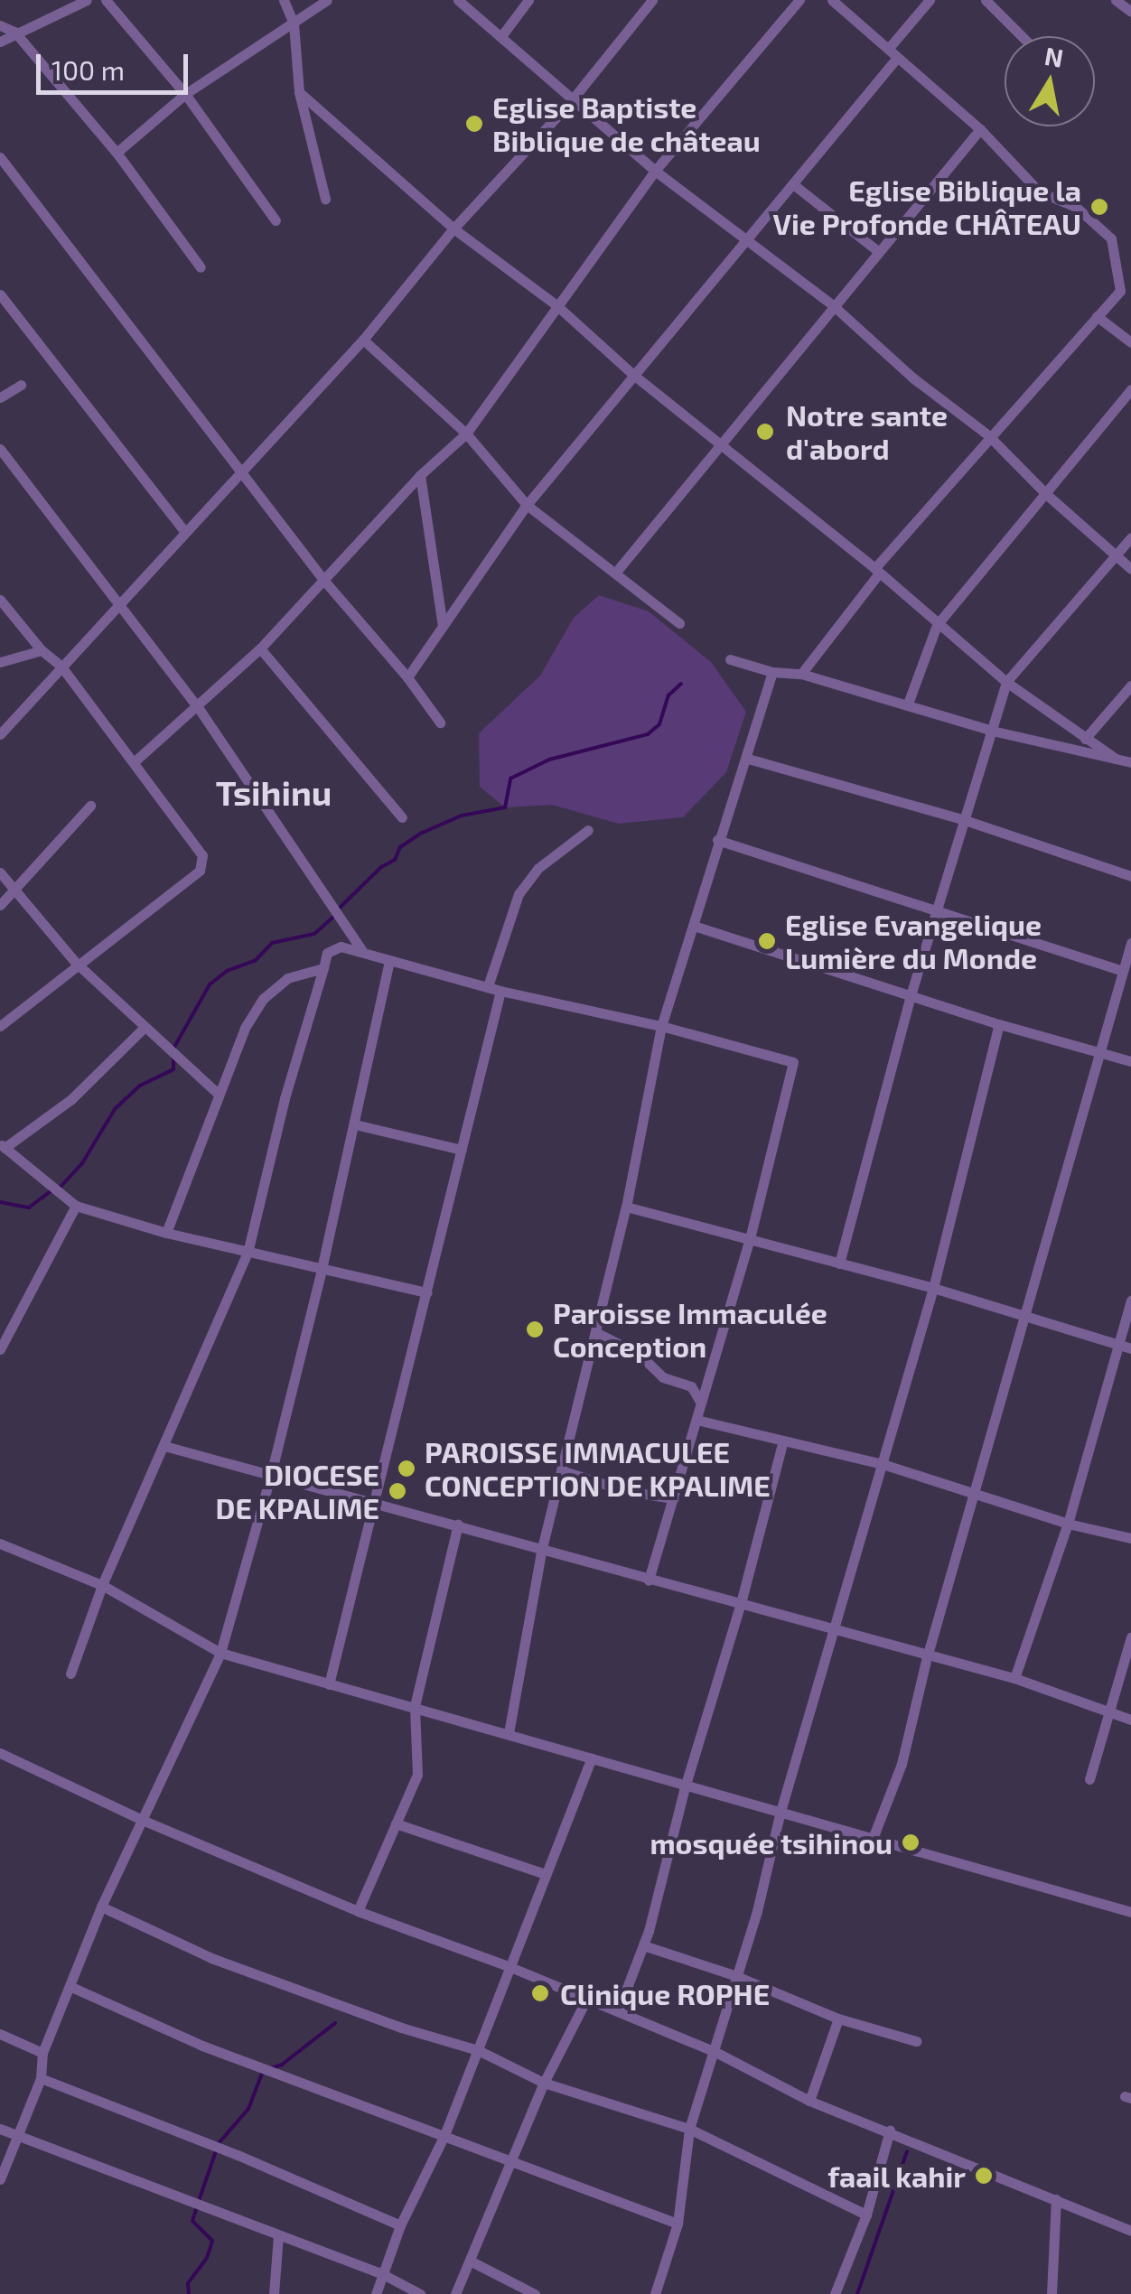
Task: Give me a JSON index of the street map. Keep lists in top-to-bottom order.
{
  "districts": ["Tsihinu"],
  "places": [
    "Eglise Baptiste Biblique de château",
    "Eglise Biblique la Vie Profonde CHÂTEAU",
    "Notre sante d'abord",
    "Eglise Evangelique Lumière du Monde",
    "Paroisse Immaculée Conception",
    "PAROISSE IMMACULEE CONCEPTION DE KPALIME",
    "DIOCESE DE KPALIME",
    "mosquée tsihinou",
    "Clinique ROPHE",
    "faail kahir"
  ],
  "scale_bar": "100 m",
  "north": "top"
}
